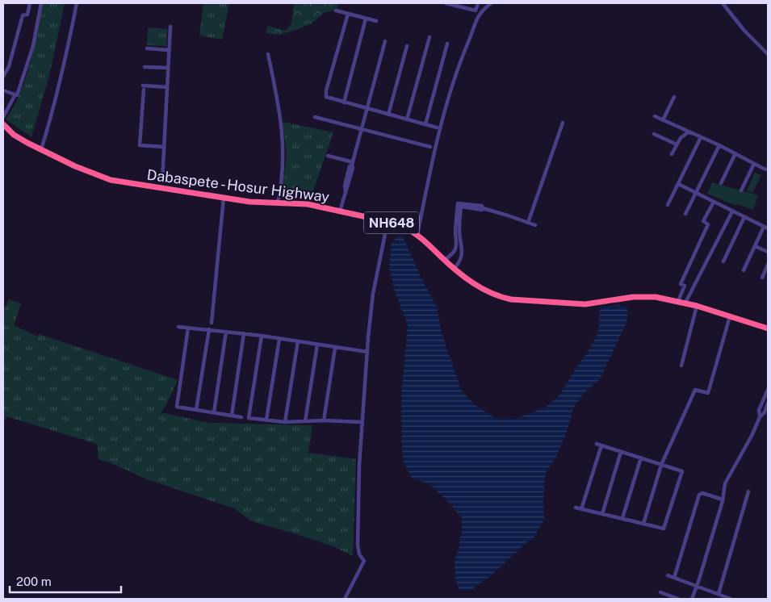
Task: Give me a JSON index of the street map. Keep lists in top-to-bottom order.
{
  "streets": {
    "highway": ["Dabaspete - Hosur Highway", "NH648"]
  },
  "scale_bar": "200 m"
}
